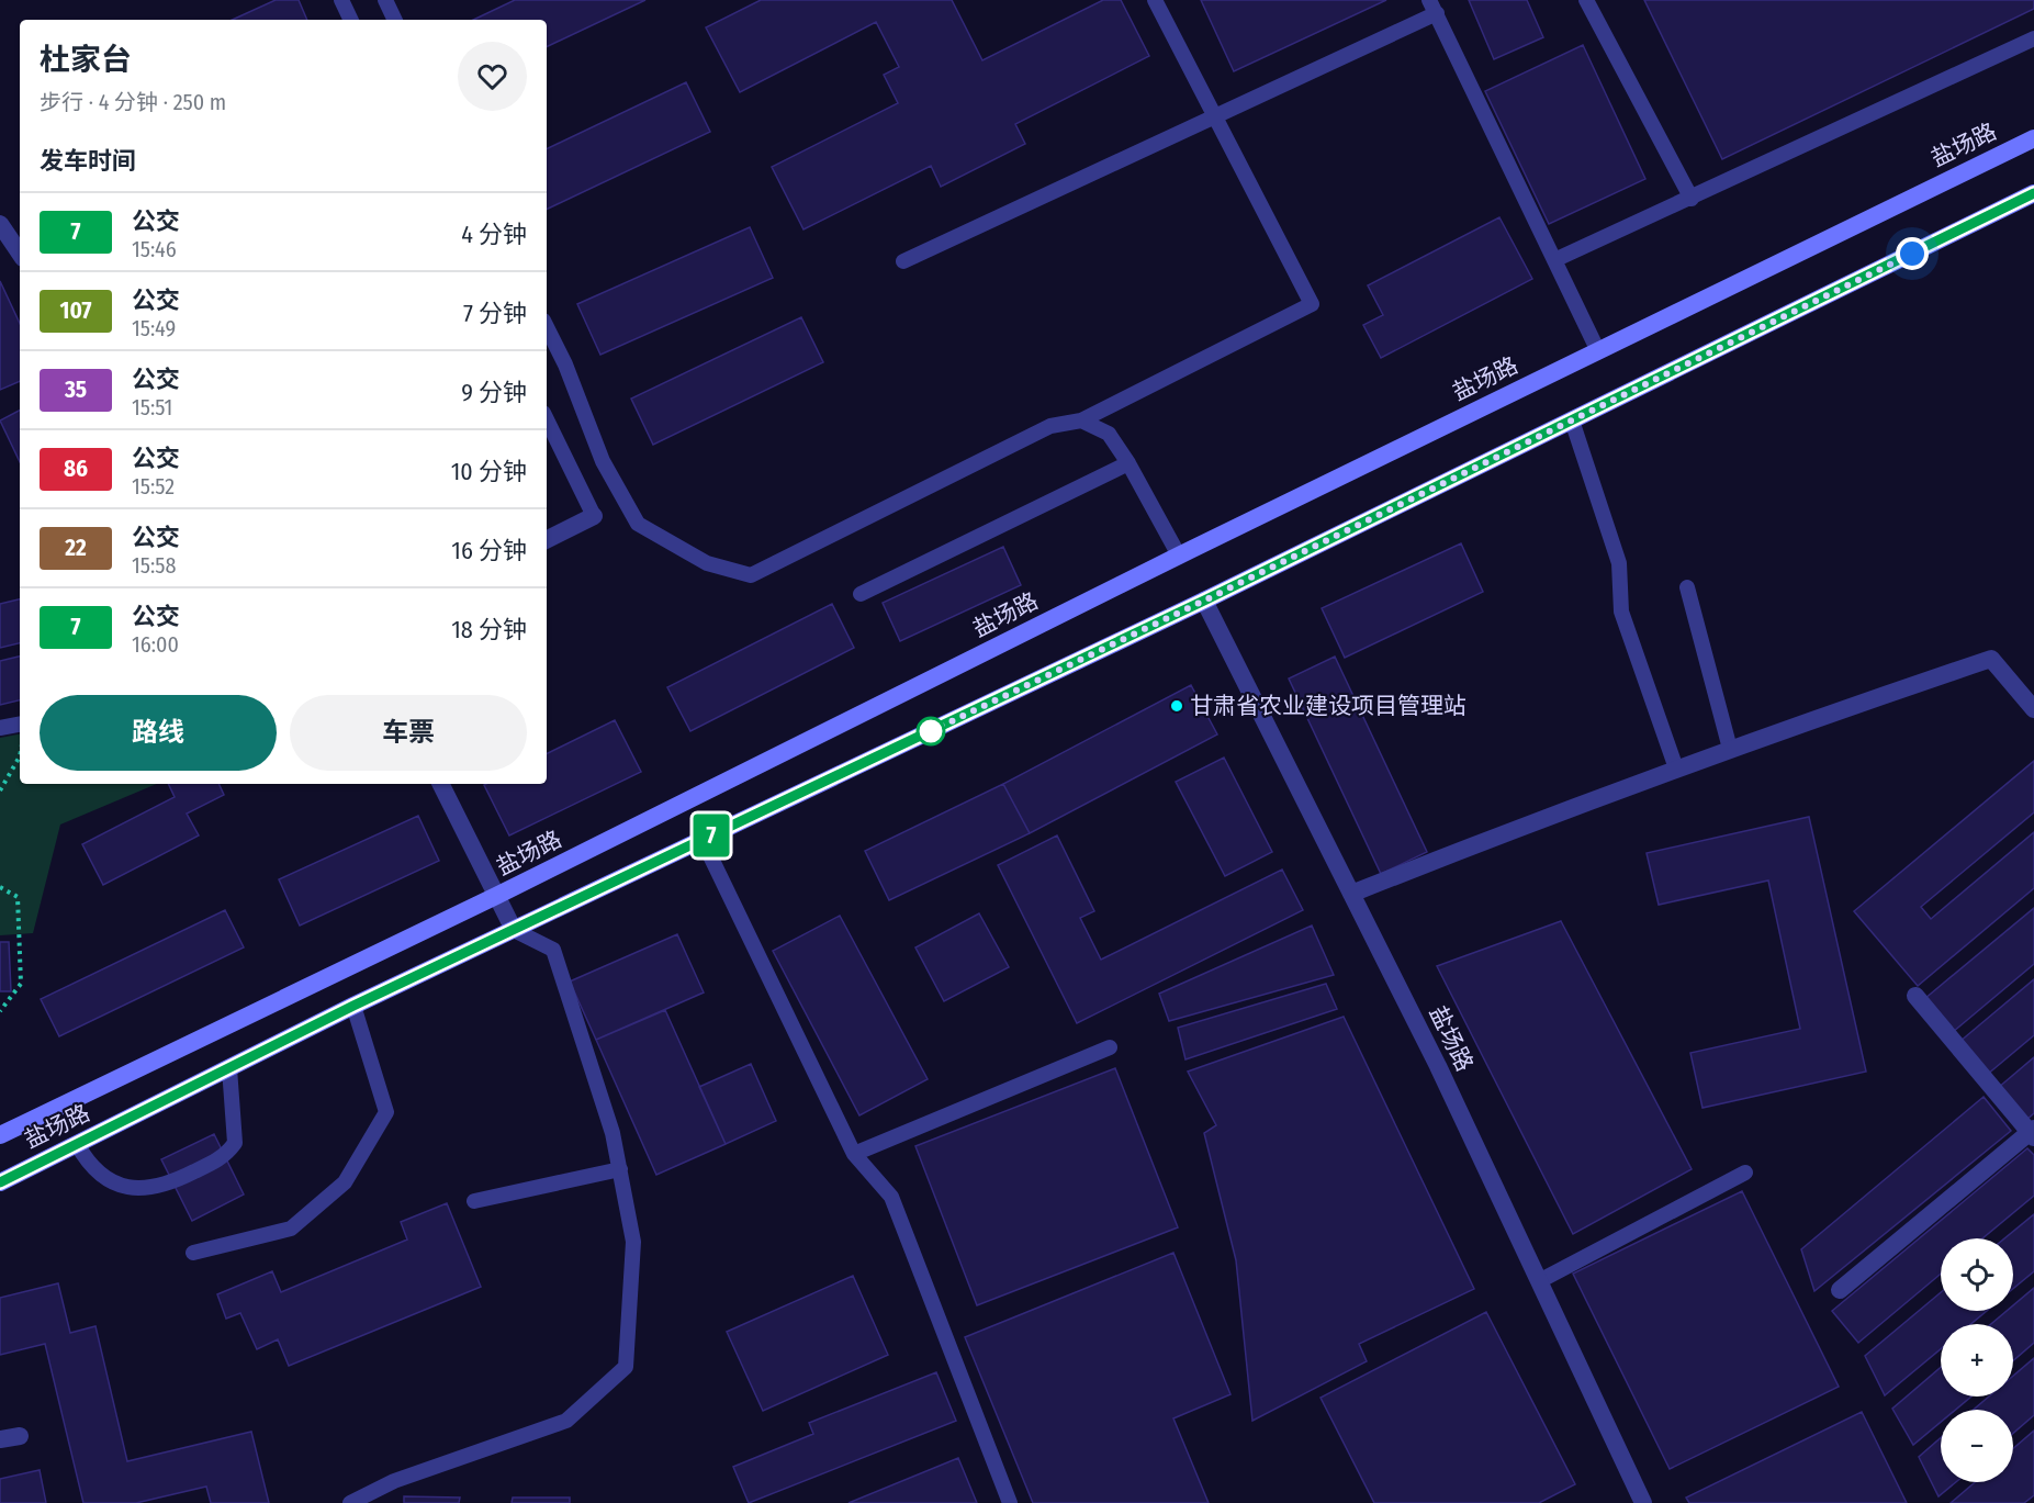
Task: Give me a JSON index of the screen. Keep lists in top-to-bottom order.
{
  "streets": {
    "main road": ["盐场路"]
  },
  "places": ["甘肃省农业建设项目管理站"],
  "lines": ["bus line 7"],
  "page": {
    "on_map": "7",
    "heading": [
      ["杜家台", "步行 · 4 分钟 · 250 m"],
      "发车时间"
    ],
    "list": [
      {
        "mark": "7",
        "name": "公交",
        "note": "15:46",
        "value": "4 分钟"
      },
      {
        "mark": "107",
        "name": "公交",
        "note": "15:49",
        "value": "7 分钟"
      },
      {
        "mark": "35",
        "name": "公交",
        "note": "15:51",
        "value": "9 分钟"
      },
      {
        "mark": "86",
        "name": "公交",
        "note": "15:52",
        "value": "10 分钟"
      },
      {
        "mark": "22",
        "name": "公交",
        "note": "15:58",
        "value": "16 分钟"
      },
      {
        "mark": "7",
        "name": "公交",
        "note": "16:00",
        "value": "18 分钟"
      }
    ],
    "buttons": ["路线", "车票"],
    "map_buttons": ["+", "−"]
  }
}
